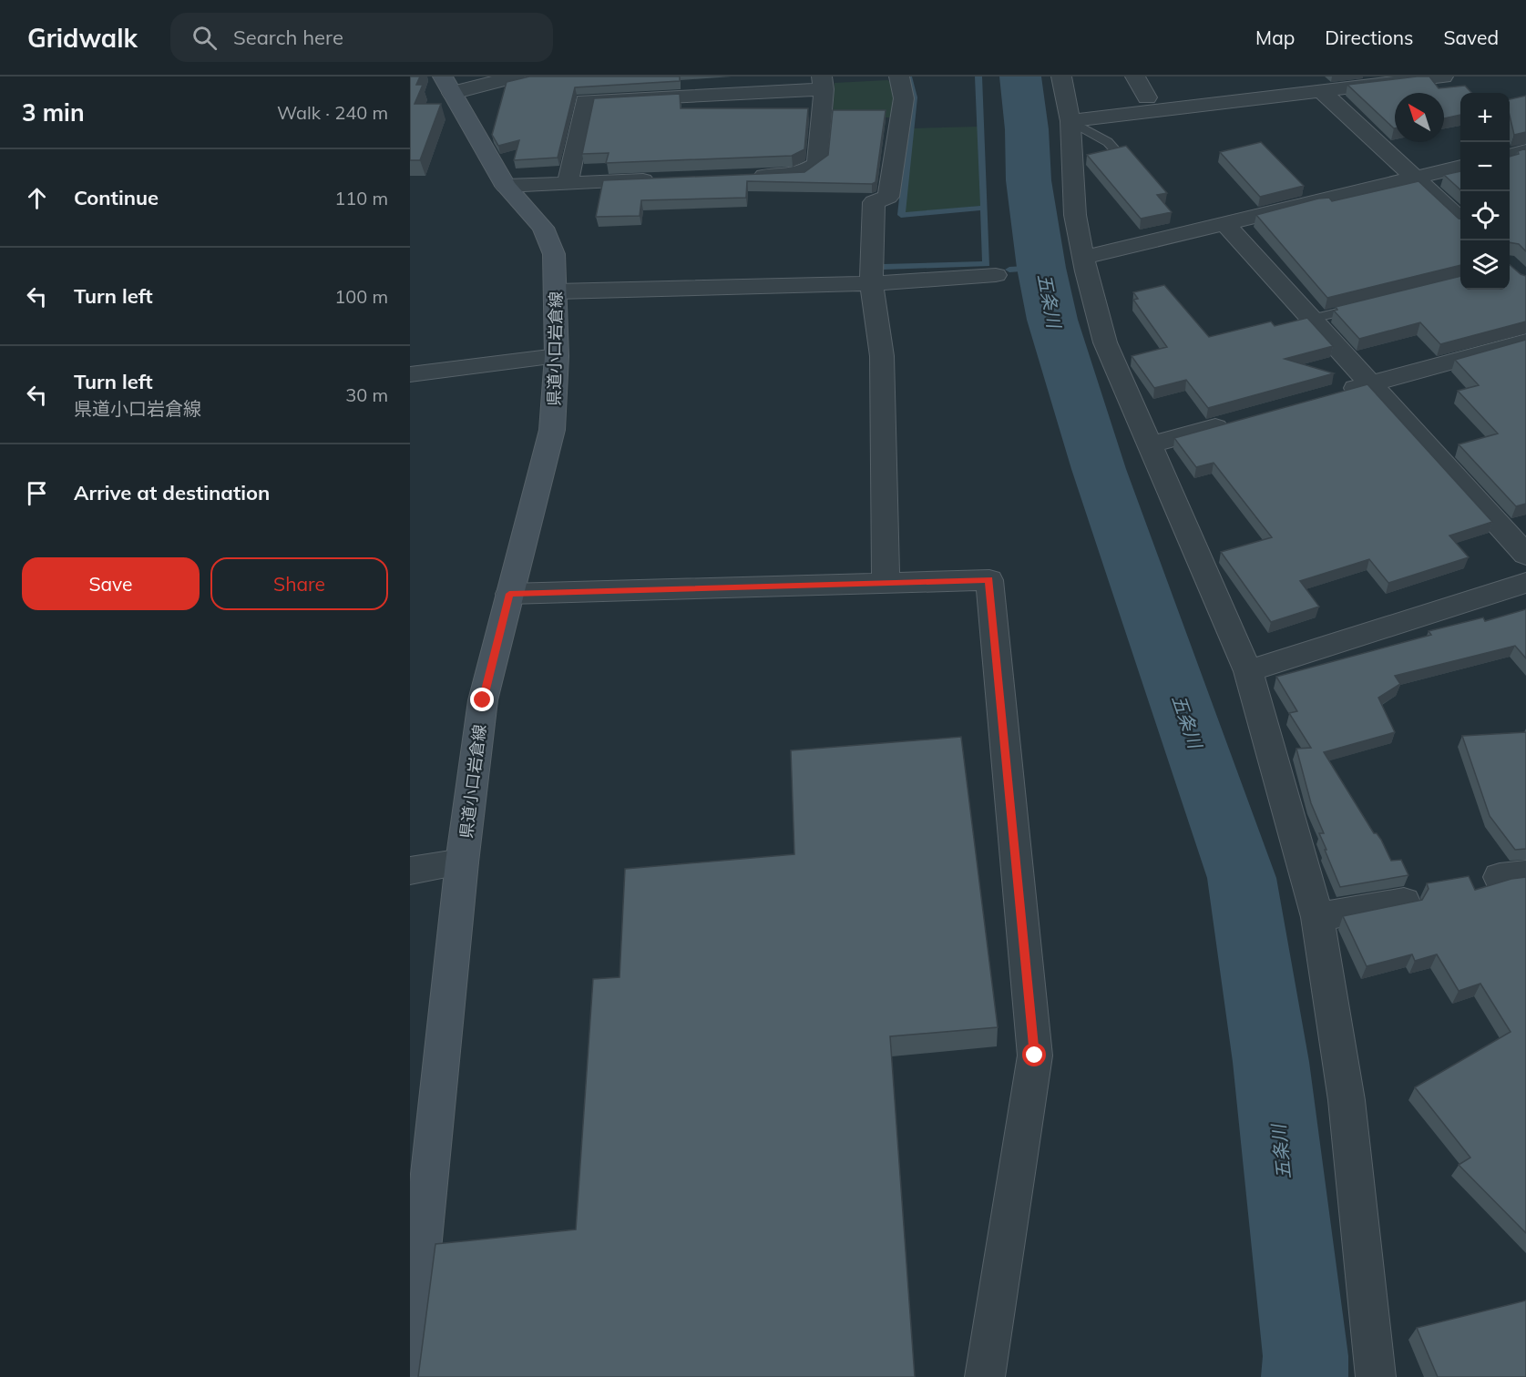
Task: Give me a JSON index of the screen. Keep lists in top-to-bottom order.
{
  "streets": {
    "main road": ["県道小口岩倉線"]
  },
  "water": ["五条川"],
  "north": "top left",
  "page": {
    "header": "Gridwalk",
    "search": "Search here",
    "nav": ["Map", "Directions", "Saved"],
    "heading": ["3 min", "Walk · 240 m"],
    "map_buttons": ["+", "−"],
    "list": [
      ["Continue", "110 m"],
      ["Turn left", "100 m"],
      ["Turn left", "県道小口岩倉線", "30 m"],
      "Arrive at destination"
    ],
    "buttons": ["Save", "Share"]
  }
}
